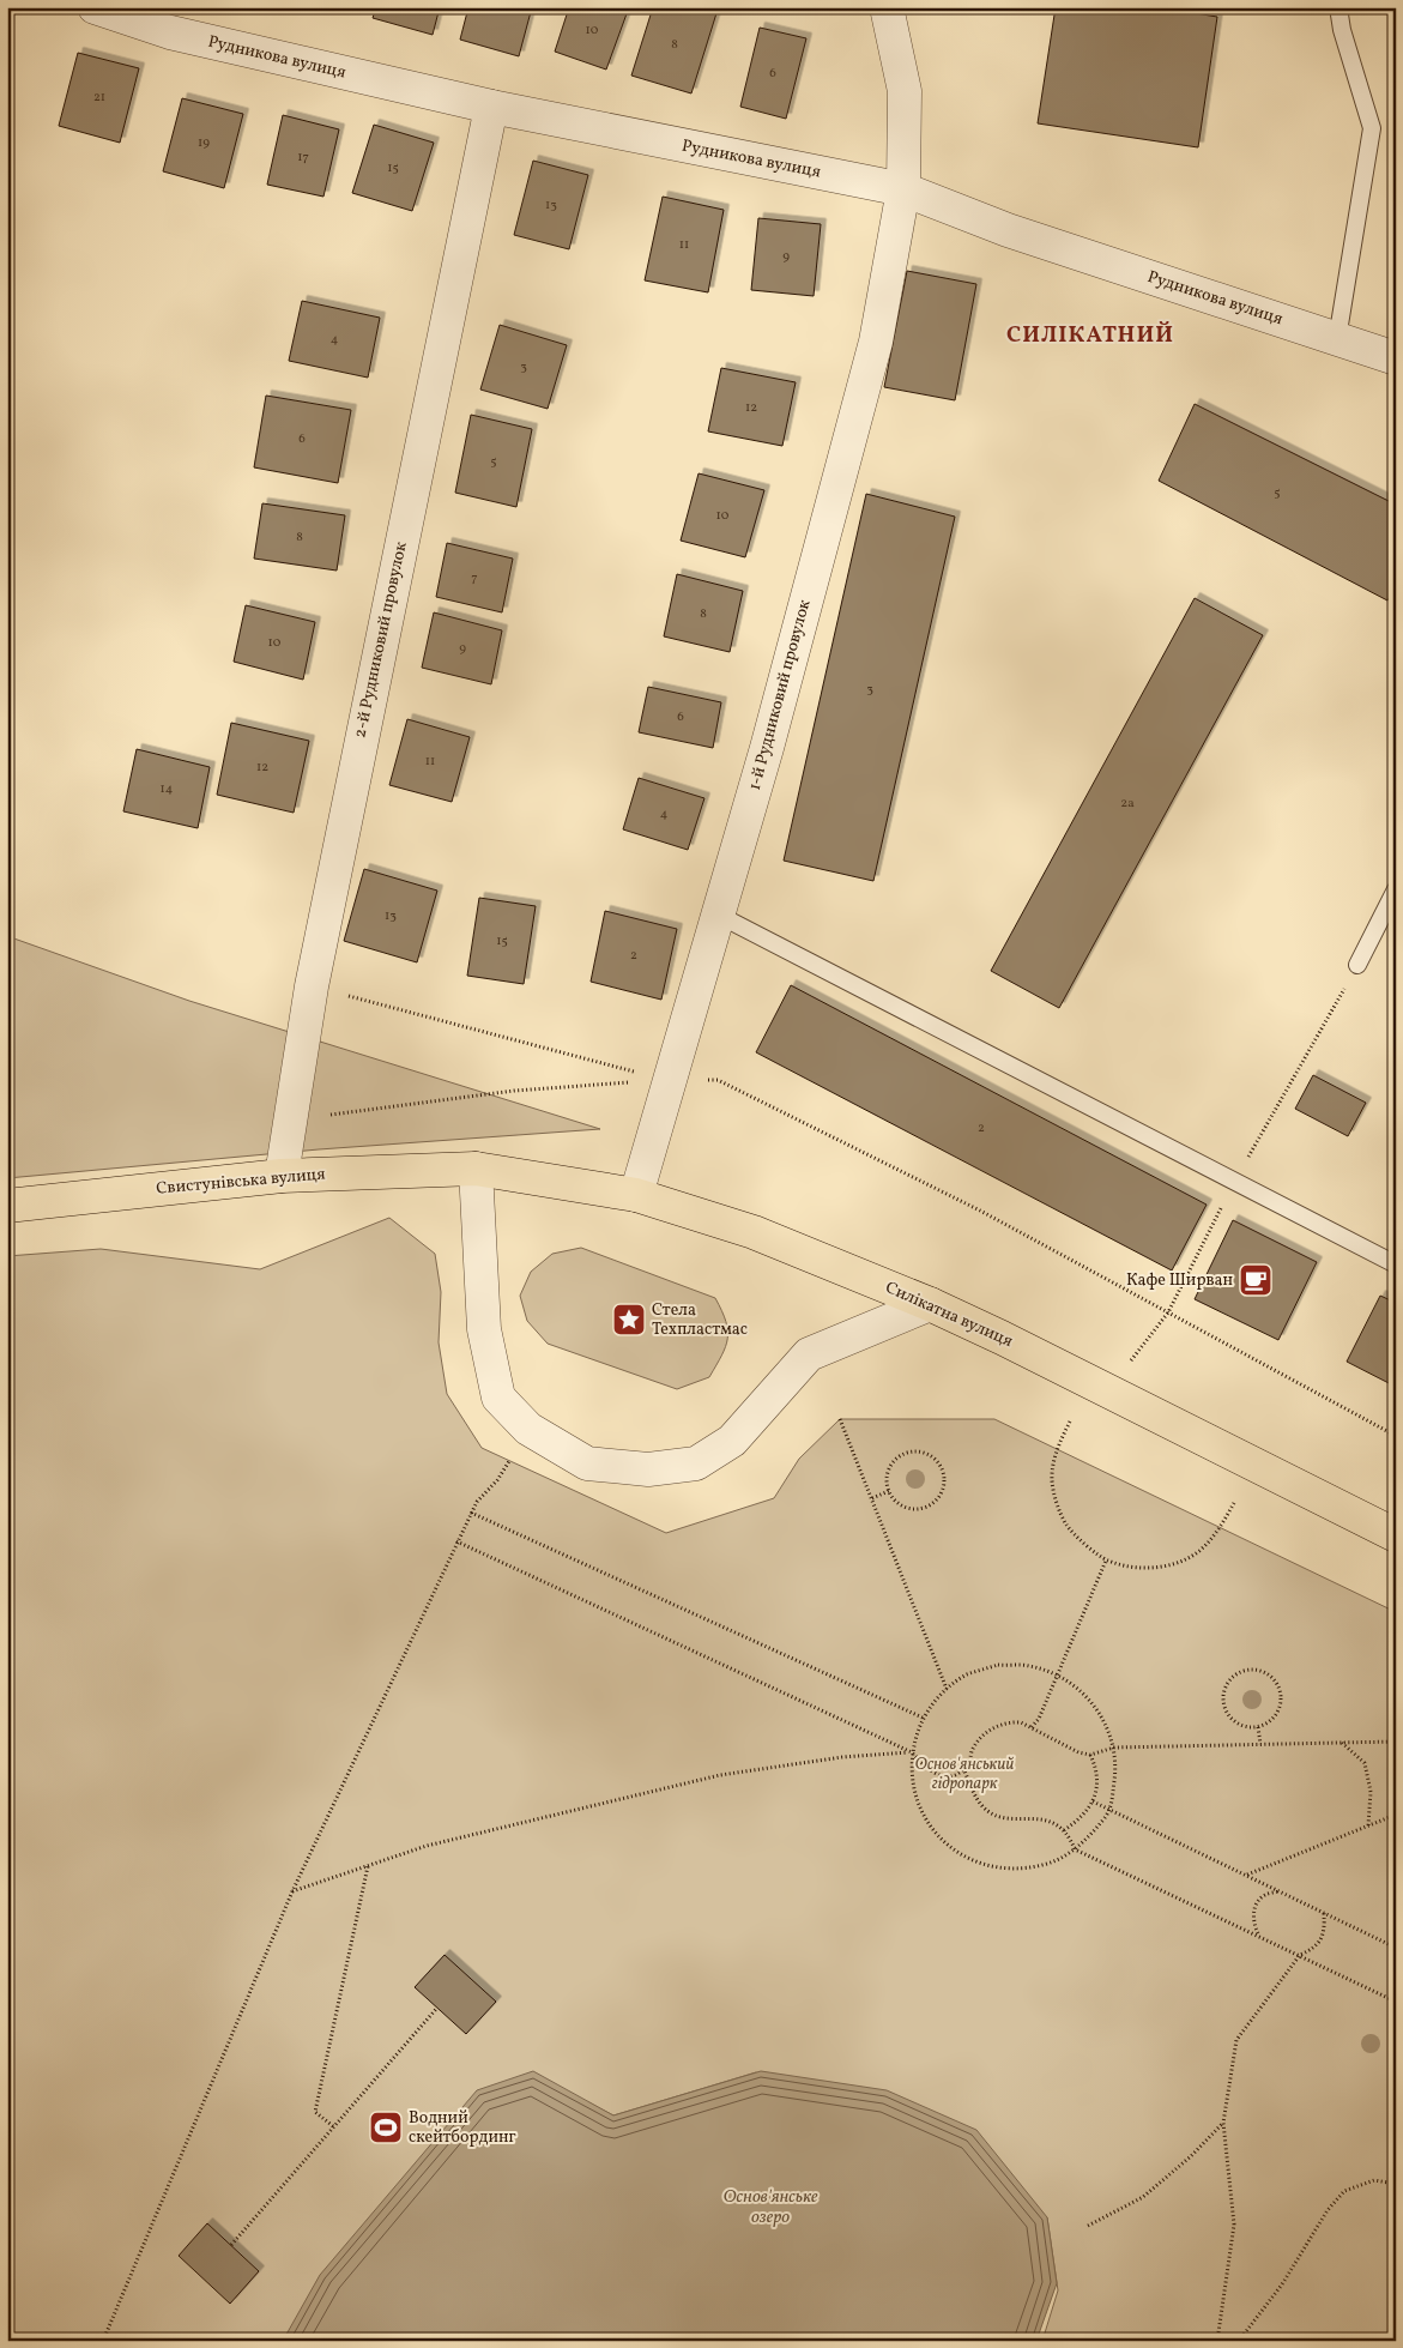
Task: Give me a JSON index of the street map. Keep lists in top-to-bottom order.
{
  "streets": {
    "main road": ["Свистунівська вулиця", "Силікатна вулиця"],
    "street": ["Рудникова вулиця", "2-й Рудниковий провулок", "1-й Рудниковий провулок"]
  },
  "crossings": [
    ["Рудникова вулиця", "2-й Рудниковий провулок"],
    ["Рудникова вулиця", "1-й Рудниковий провулок"],
    ["2-й Рудниковий провулок", "Свистунівська вулиця"],
    ["1-й Рудниковий провулок", "Силікатна вулиця"],
    ["Свистунівська вулиця", "Силікатна вулиця"]
  ],
  "districts": ["СИЛІКАТНИЙ"],
  "water": ["Основ'янське озеро"],
  "parks": ["Основ'янський гідропарк"],
  "places": {
    "cafe": ["Кафе Ширван"],
    "place": ["Стела Техпластмас"],
    "sports": ["Водний скейтбординг"]
  },
  "house_numbers": [
    "10",
    "8",
    "6",
    "21",
    "19",
    "17",
    "15",
    "13",
    "11",
    "9",
    "4",
    "3",
    "12",
    "6",
    "5",
    "5",
    "10",
    "8",
    "7",
    "8",
    "10",
    "9",
    "3",
    "6",
    "11",
    "12",
    "14",
    "2а",
    "4",
    "13",
    "15",
    "2",
    "2"
  ]
}
